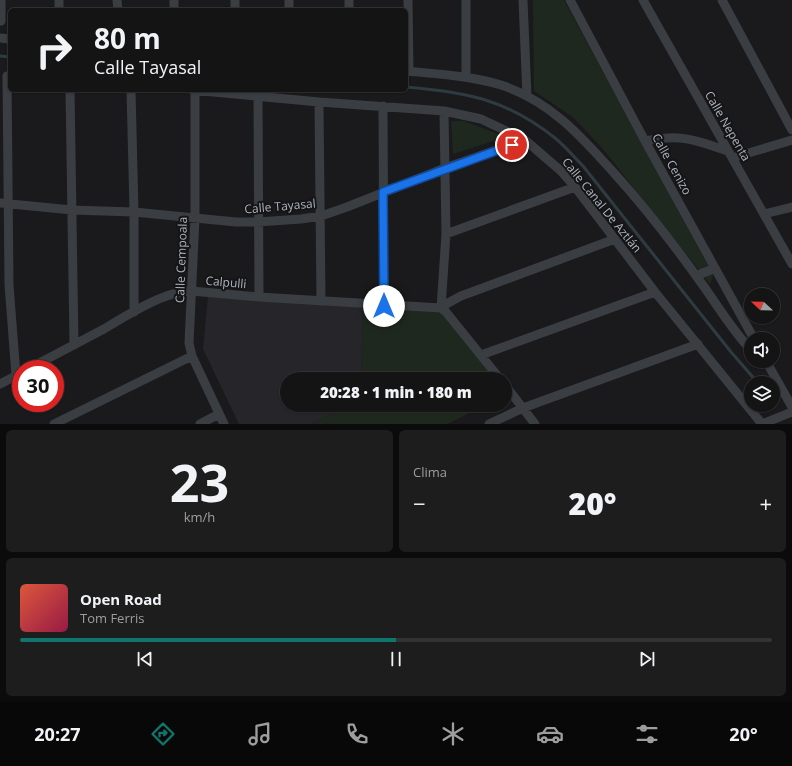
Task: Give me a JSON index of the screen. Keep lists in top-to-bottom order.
{
  "streets": {
    "street": [
      "Calle Nepenta",
      "Calle Cenizo",
      "Calle Canal De Aztlán",
      "Calle Tayasal",
      "Calle Cempoala",
      "Calpulli"
    ]
  },
  "crossings": [
    ["Calle Canal De Aztlán", "Calle Tayasal"],
    ["Calle Tayasal", "Calle Cempoala"],
    ["Calle Cempoala", "Calpulli"]
  ],
  "north": "left",
  "page": {
    "turn": ["80 m", "Calle Tayasal"],
    "limit": "30",
    "trip": "20:28 · 1 min · 180 m",
    "tile": [
      ["23", "km/h"],
      "Clima"
    ],
    "heat": ["−", "20°", "+"],
    "song": ["Open Road", "Tom Ferris"],
    "tabs": ["20:27", "20°"]
  }
}
